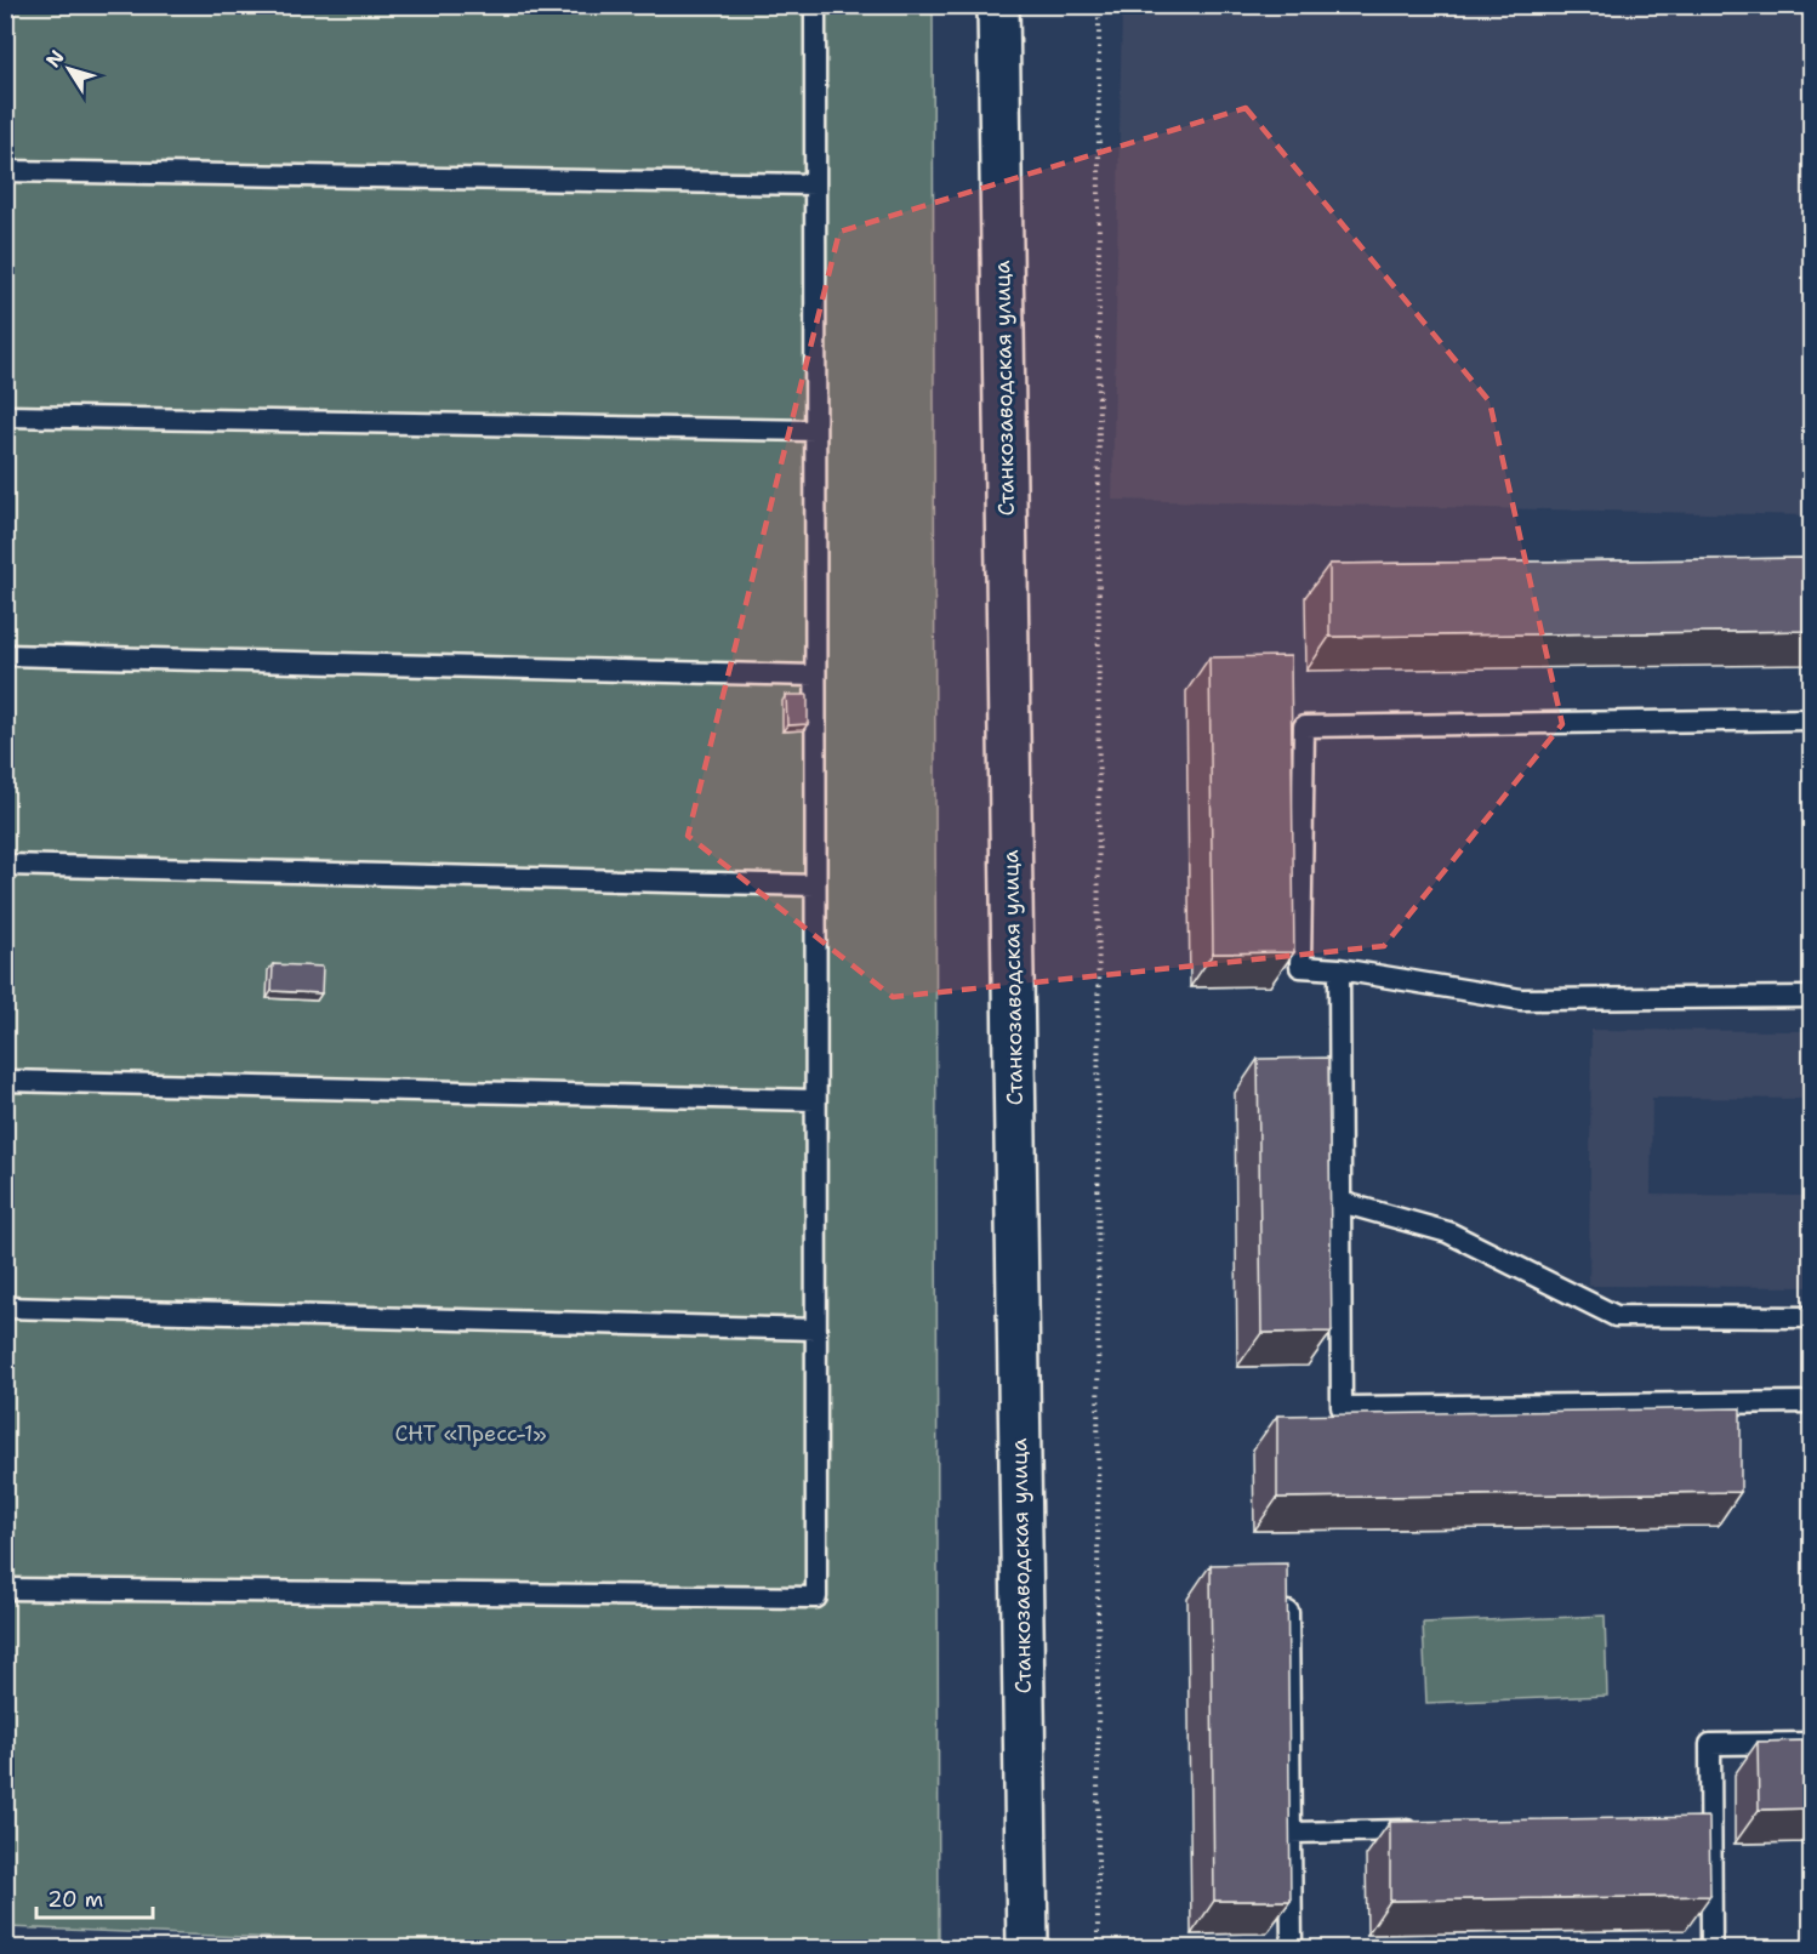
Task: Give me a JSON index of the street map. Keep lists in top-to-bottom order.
{
  "streets": {
    "street": ["Станкозаводская улица"]
  },
  "parks": ["СНТ «Пресс-1»"],
  "scale_bar": "20 m",
  "north": "top left"
}
